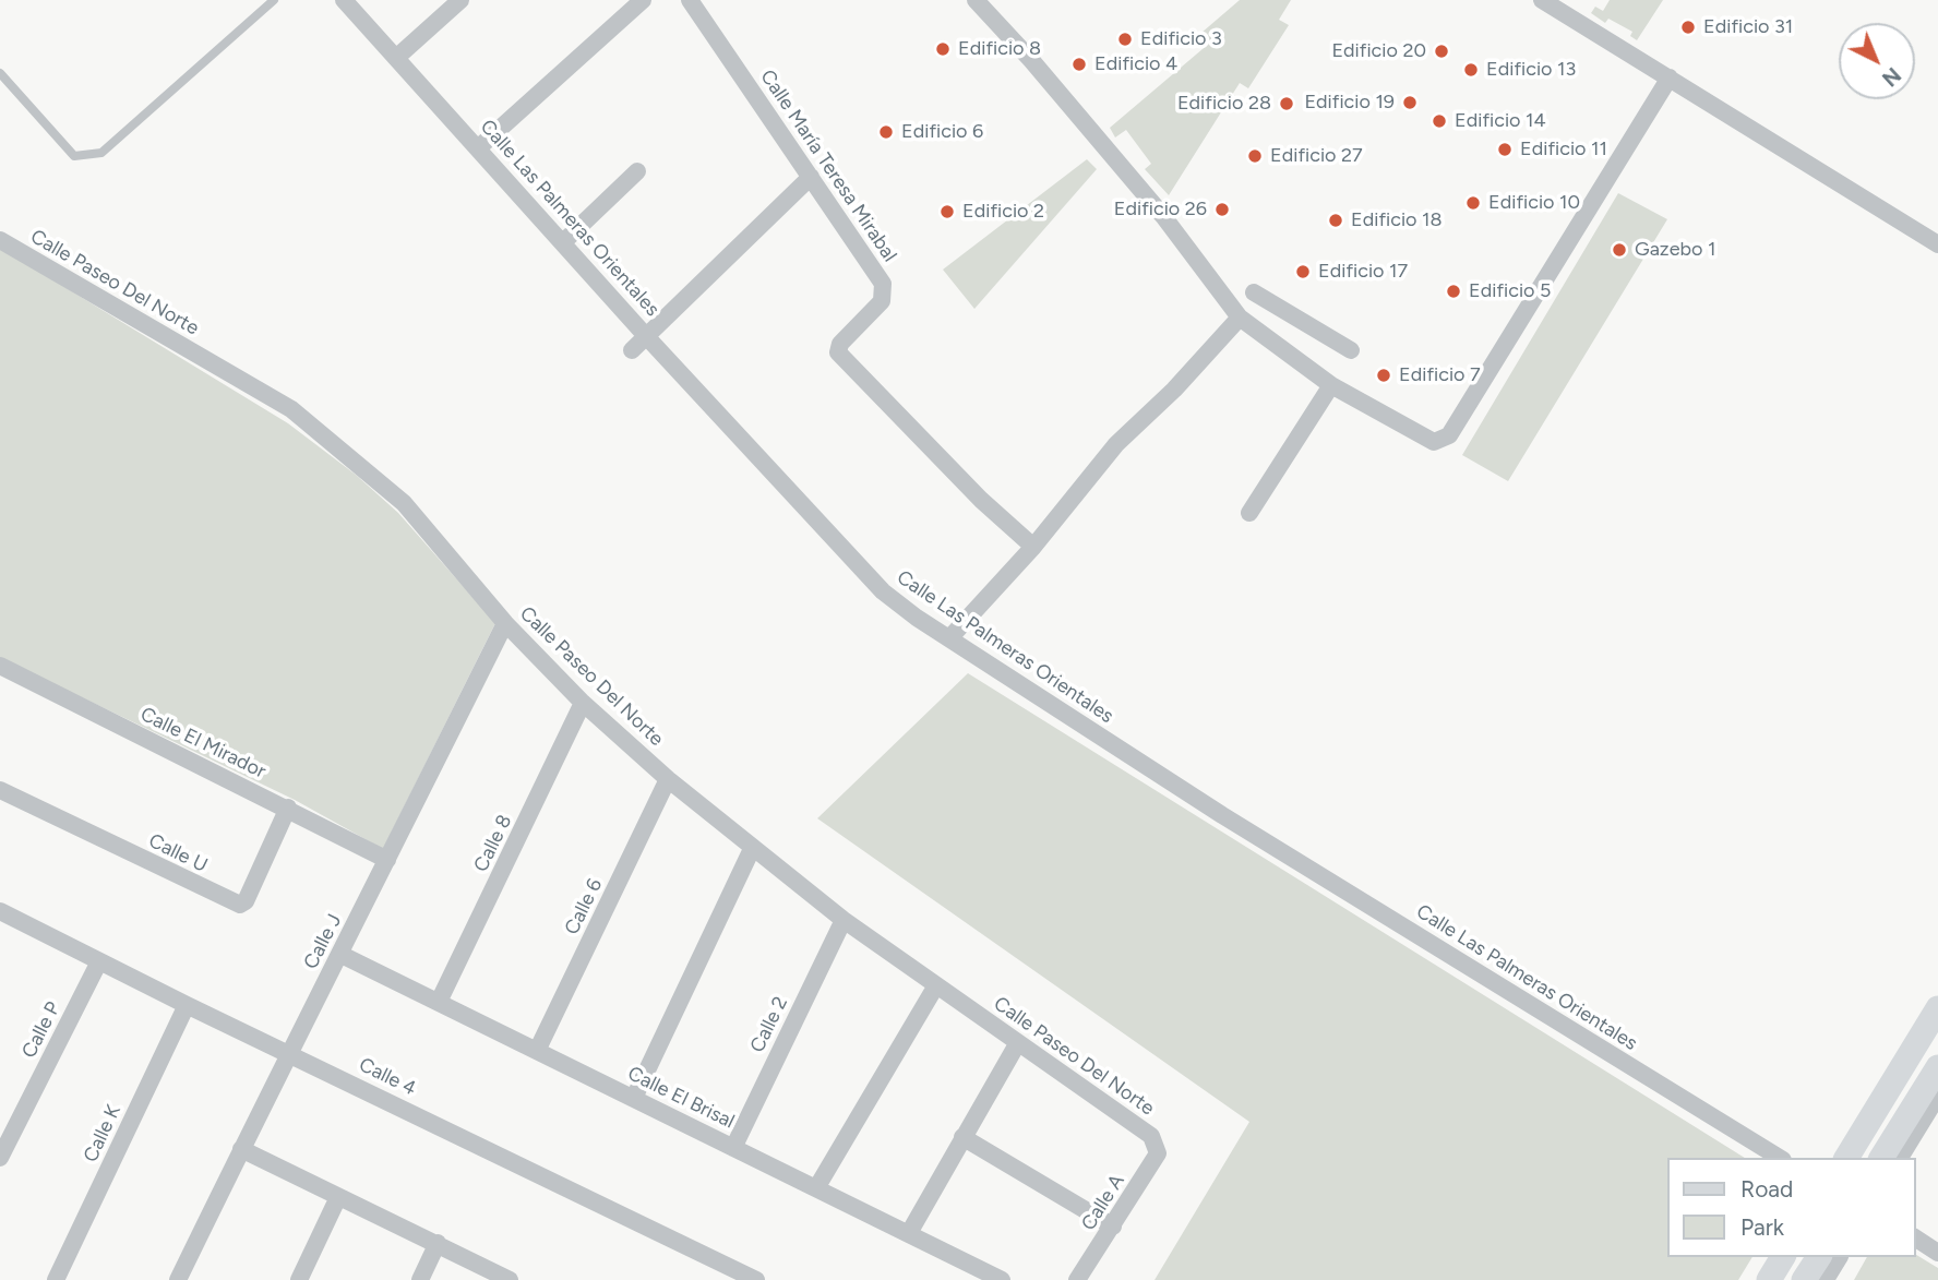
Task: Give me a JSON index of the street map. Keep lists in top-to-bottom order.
{
  "streets": {
    "street": [
      "Calle María Teresa Mirabal",
      "Calle Las Palmeras Orientales",
      "Calle Paseo Del Norte",
      "Calle El Mirador",
      "Calle 8",
      "Calle U",
      "Calle 6",
      "Calle J",
      "Calle 2",
      "Calle P",
      "Calle 4",
      "Calle El Brisal",
      "Calle K",
      "Calle A"
    ]
  },
  "crossings": [
    ["Calle Paseo Del Norte", "Calle 8"],
    ["Calle Paseo Del Norte", "Calle 6"],
    ["Calle Paseo Del Norte", "Calle J"],
    ["Calle Paseo Del Norte", "Calle 2"],
    ["Calle Paseo Del Norte", "Calle A"],
    ["Calle El Mirador", "Calle U"],
    ["Calle El Mirador", "Calle J"],
    ["Calle 8", "Calle El Brisal"],
    ["Calle 6", "Calle El Brisal"],
    ["Calle J", "Calle 4"],
    ["Calle J", "Calle El Brisal"],
    ["Calle 2", "Calle El Brisal"],
    ["Calle P", "Calle 4"],
    ["Calle 4", "Calle K"]
  ],
  "places": [
    "Edificio 31",
    "Edificio 3",
    "Edificio 8",
    "Edificio 20",
    "Edificio 4",
    "Edificio 13",
    "Edificio 19",
    "Edificio 28",
    "Edificio 14",
    "Edificio 6",
    "Edificio 11",
    "Edificio 27",
    "Edificio 10",
    "Edificio 26",
    "Edificio 2",
    "Edificio 18",
    "Gazebo 1",
    "Edificio 17",
    "Edificio 5",
    "Edificio 7"
  ],
  "legend": ["Road", "Park"],
  "north": "bottom right"
}
